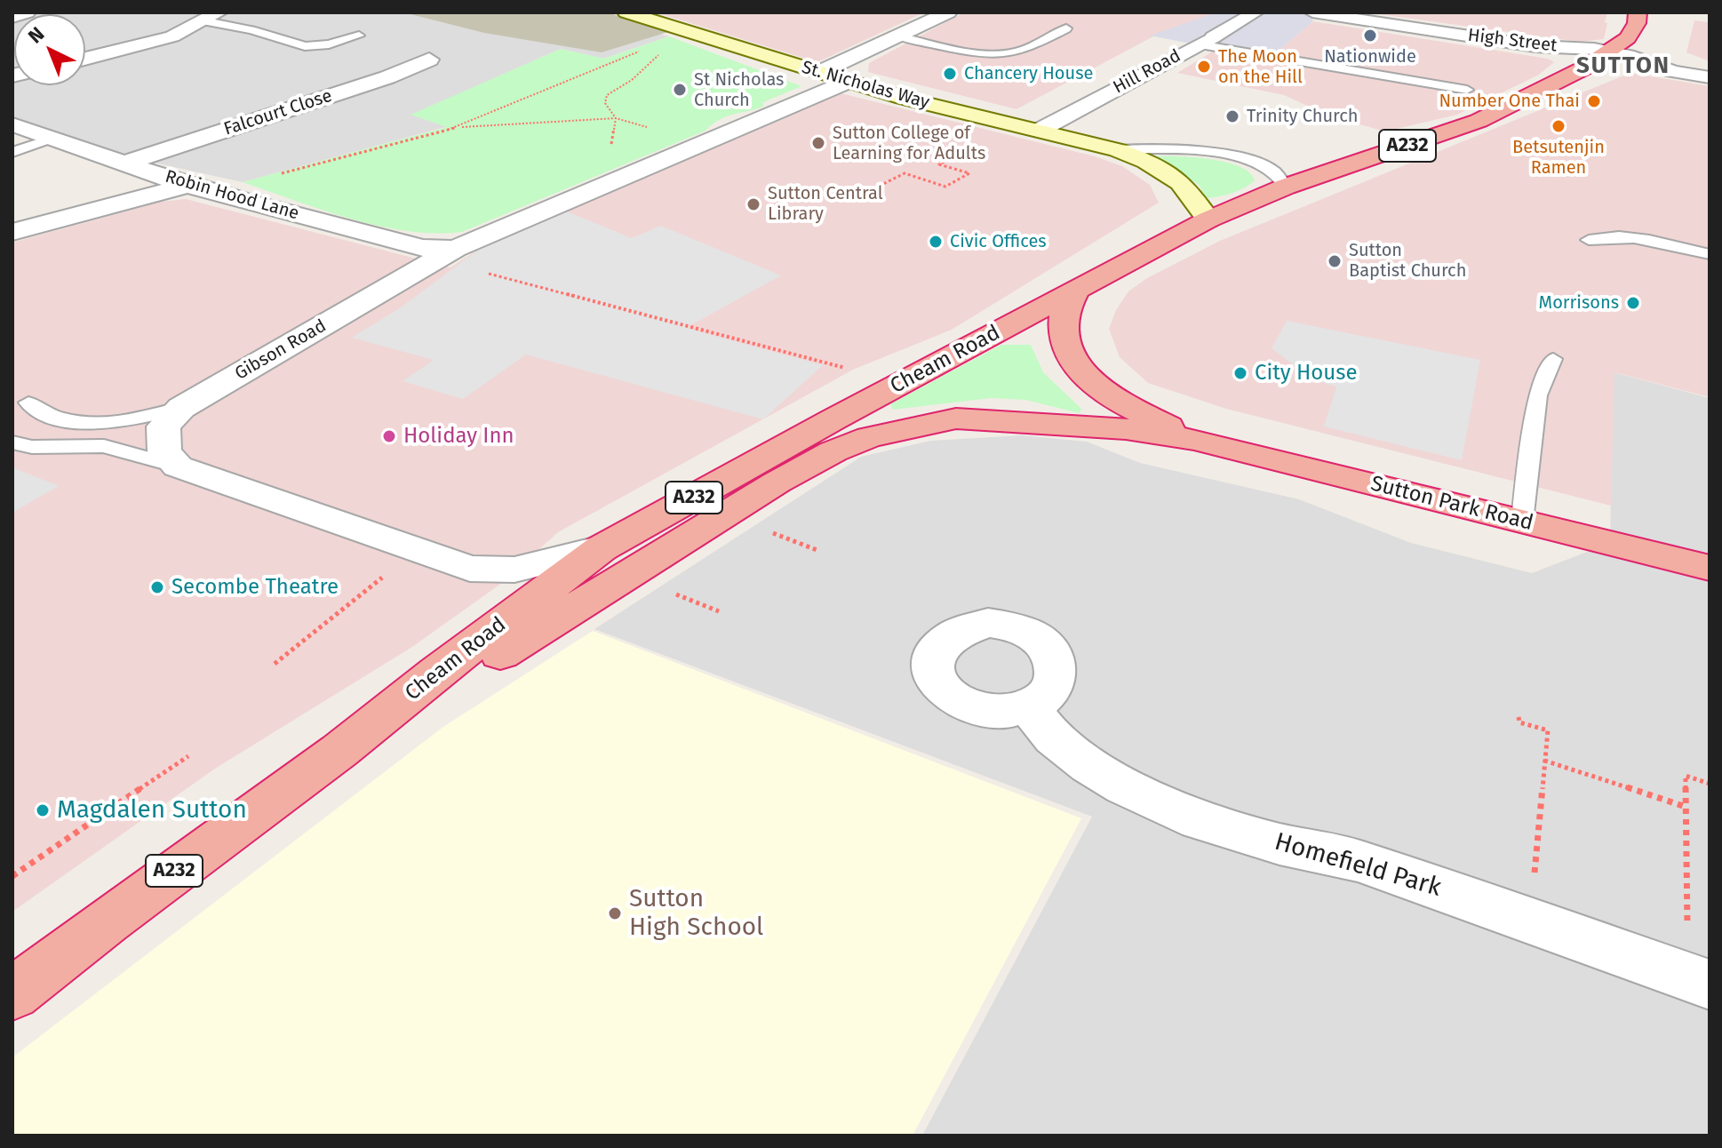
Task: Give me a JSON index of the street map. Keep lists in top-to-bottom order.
{
  "streets": {
    "highway": ["A232", "Cheam Road", "Sutton Park Road"],
    "main road": ["St. Nicholas Way"],
    "street": [
      "High Street",
      "Hill Road",
      "Falcourt Close",
      "Robin Hood Lane",
      "Gibson Road",
      "Homefield Park"
    ]
  },
  "crossings": [
    ["High Street", "A232"],
    ["High Street", "Cheam Road"],
    ["Hill Road", "St. Nicholas Way"],
    ["St. Nicholas Way", "Gibson Road"],
    ["St. Nicholas Way", "Cheam Road"],
    ["Falcourt Close", "Robin Hood Lane"],
    ["A232", "Cheam Road"],
    ["Robin Hood Lane", "Gibson Road"],
    ["Cheam Road", "Sutton Park Road"]
  ],
  "districts": ["SUTTON"],
  "places": [
    "Nationwide",
    "The Moon on the Hill",
    "Chancery House",
    "St Nicholas Church",
    "Number One Thai",
    "Trinity Church",
    "Betsutenjin Ramen",
    "Sutton College of Learning for Adults",
    "Sutton Central Library",
    "Civic Offices",
    "Sutton Baptist Church",
    "Morrisons",
    "City House",
    "Holiday Inn",
    "Secombe Theatre",
    "Magdalen Sutton",
    "Sutton High School"
  ],
  "north": "top left"
}
